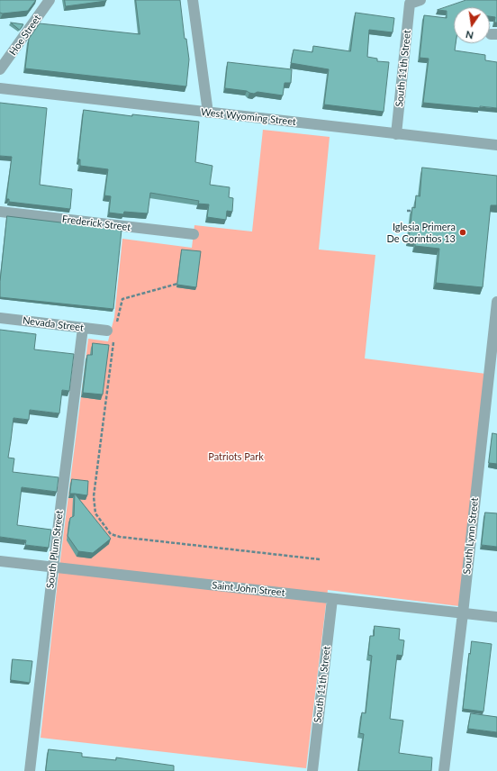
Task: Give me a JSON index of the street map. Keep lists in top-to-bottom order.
{
  "streets": {
    "street": [
      "Hoe Street",
      "South 11th Street",
      "West Wyoming Street",
      "Frederick Street",
      "Nevada Street",
      "South Lynn Street",
      "South Plum Street",
      "Saint John Street"
    ]
  },
  "crossings": [
    ["South 11th Street", "West Wyoming Street"],
    ["South 11th Street", "Saint John Street"],
    ["Nevada Street", "South Plum Street"],
    ["South Lynn Street", "Saint John Street"],
    ["South Plum Street", "Saint John Street"]
  ],
  "parks": ["Patriots Park"],
  "places": ["Iglesia Primera De Corintios 13"],
  "north": "bottom"
}
